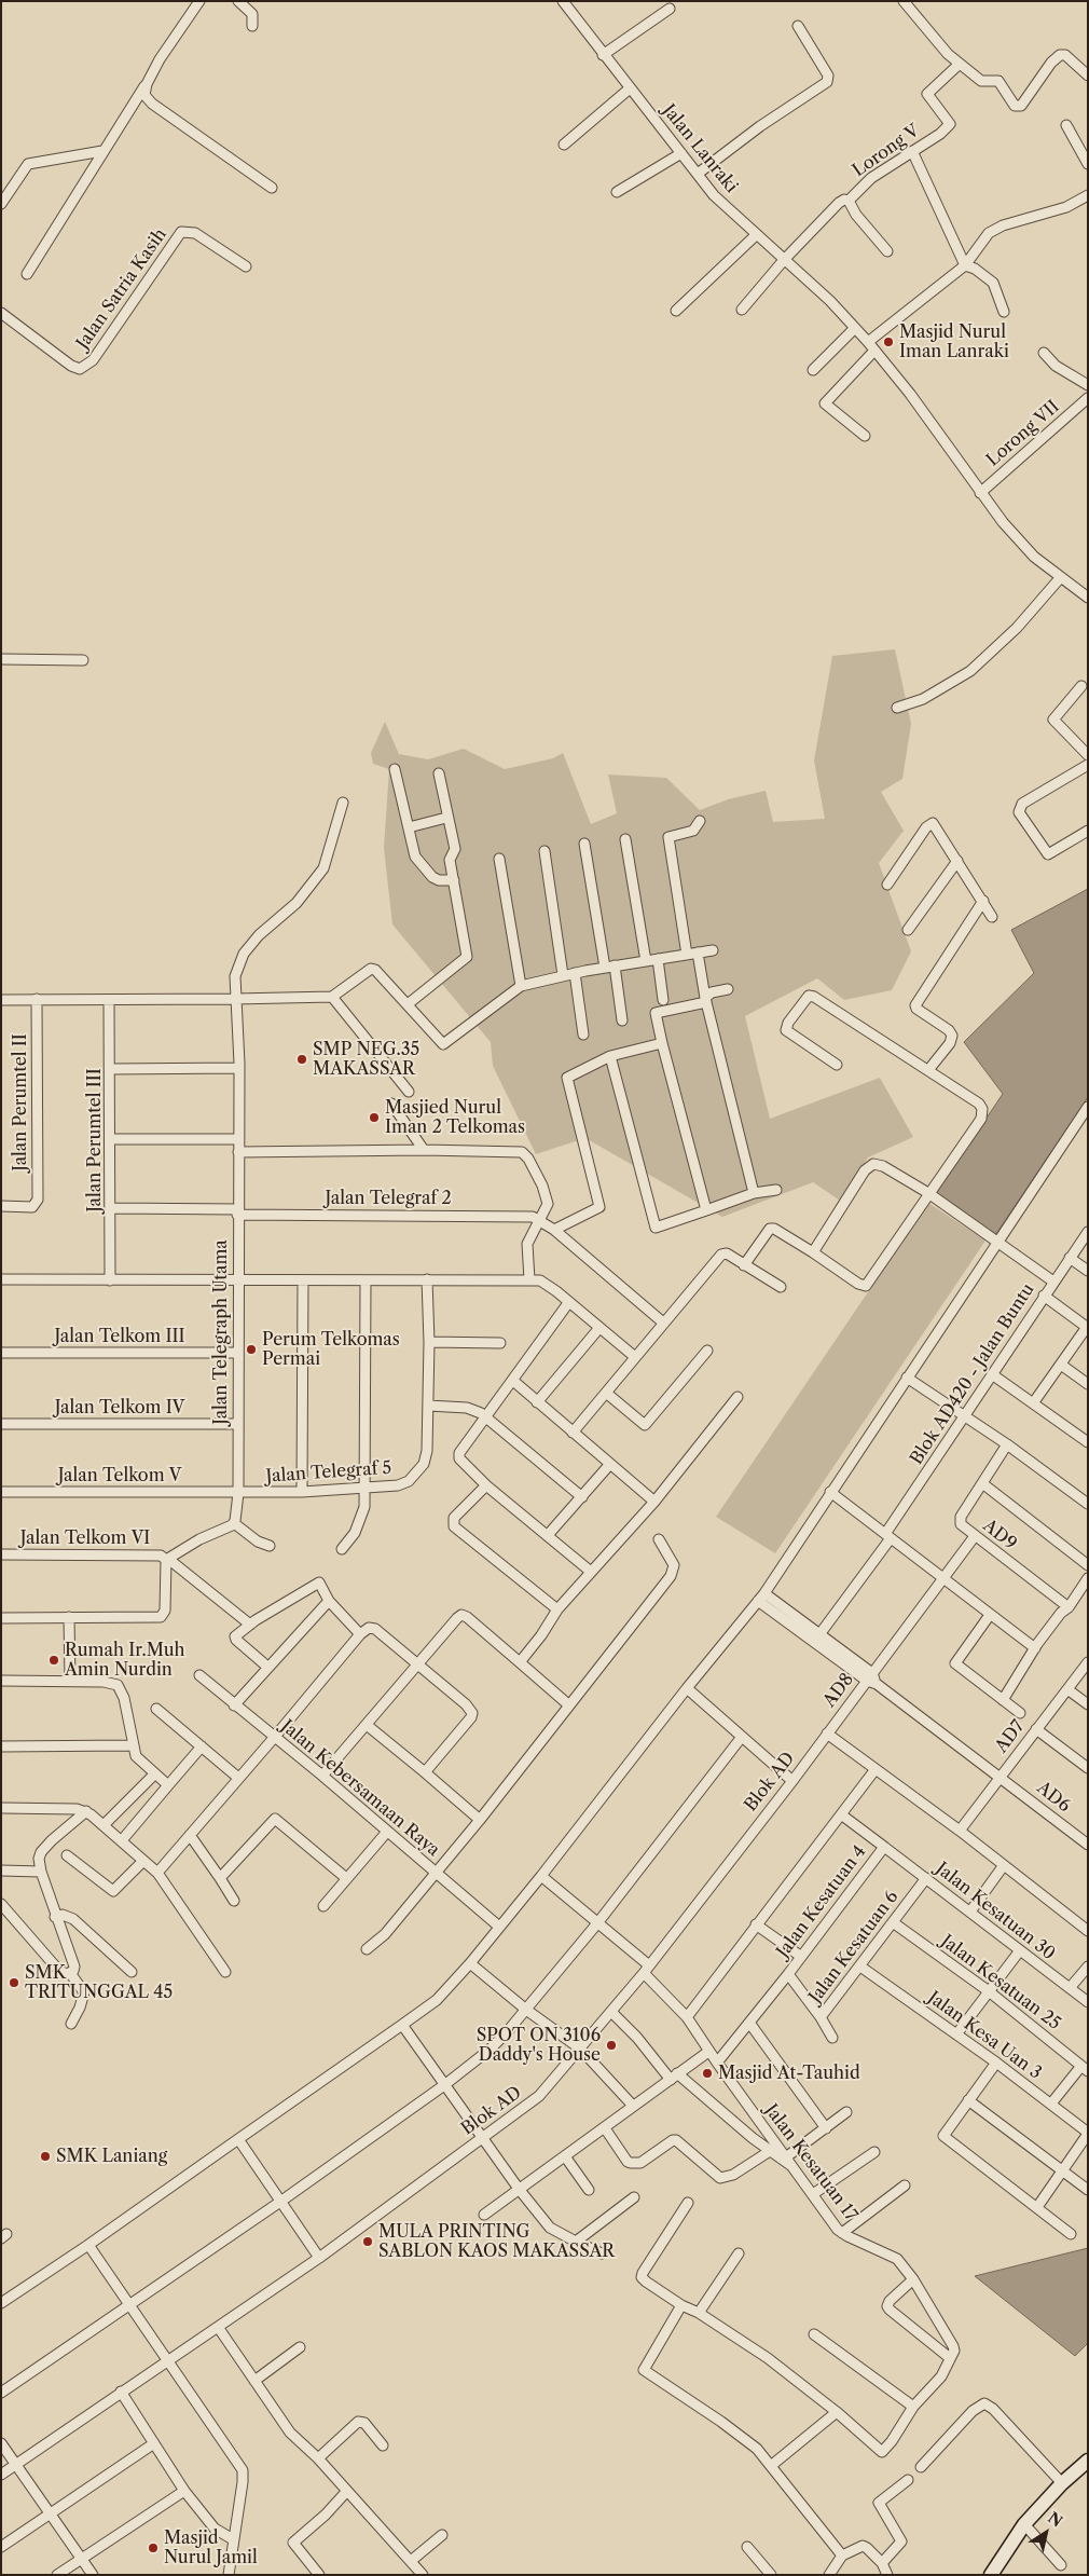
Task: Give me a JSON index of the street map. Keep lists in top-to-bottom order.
{
  "streets": {
    "street": [
      "Jalan Lanraki",
      "Lorong V",
      "Jalan Satria Kasih",
      "Lorong VII",
      "Jalan Perumtel II",
      "Jalan Perumtel III",
      "Jalan Telegraf 2",
      "Jalan Telegraph Utama",
      "Jalan Telkom III",
      "Blok AD420 - Jalan Buntu",
      "Jalan Telkom IV",
      "Jalan Telegraf 5",
      "Jalan Telkom V",
      "AD9",
      "Jalan Telkom VI",
      "AD8",
      "AD7",
      "Blok AD",
      "Jalan Kebersamaan Raya",
      "AD6",
      "Jalan Kesatuan 4",
      "Jalan Kesatuan 30",
      "Jalan Kesatuan 6",
      "Jalan Kesatuan 25",
      "Jalan Kesa Uan 3",
      "Jalan Kesatuan 17"
    ]
  },
  "crossings": [
    ["Jalan Lanraki", "Lorong V"],
    ["Jalan Lanraki", "Lorong VII"],
    ["Jalan Perumtel III", "Jalan Telegraf 2"],
    ["Jalan Telegraf 2", "Jalan Telegraph Utama"],
    ["Jalan Telegraph Utama", "Jalan Telkom III"],
    ["Jalan Telegraph Utama", "Jalan Telkom IV"],
    ["Jalan Telegraph Utama", "Jalan Telegraf 5"],
    ["Jalan Telegraph Utama", "Jalan Telkom V"],
    ["Blok AD420 - Jalan Buntu", "AD6"],
    ["Jalan Telegraf 5", "Jalan Telkom V"],
    ["AD9", "AD8"],
    ["AD8", "AD7"],
    ["AD8", "Blok AD"],
    ["AD8", "AD6"],
    ["AD7", "AD6"],
    ["Blok AD", "Jalan Kesatuan 17"],
    ["Jalan Kesatuan 4", "Jalan Kesatuan 30"],
    ["Jalan Kesatuan 4", "Jalan Kesatuan 6"],
    ["Jalan Kesatuan 4", "Jalan Kesatuan 17"],
    ["Jalan Kesatuan 30", "Jalan Kesatuan 6"],
    ["Jalan Kesatuan 6", "Jalan Kesatuan 25"],
    ["Jalan Kesatuan 6", "Jalan Kesa Uan 3"]
  ],
  "places": [
    "Masjid Nurul Iman Lanraki",
    "SMP NEG.35 MAKASSAR",
    "Masjied Nurul Iman 2 Telkomas",
    "Perum Telkomas Permai",
    "Rumah Ir.Muh Amin Nurdin",
    "SMK TRITUNGGAL 45",
    "SPOT ON 3106 Daddy's House",
    "Masjid At-Tauhid",
    "SMK Laniang",
    "MULA PRINTING SABLON KAOS MAKASSAR",
    "Masjid Nurul Jamil"
  ],
  "north": "top right"
}
